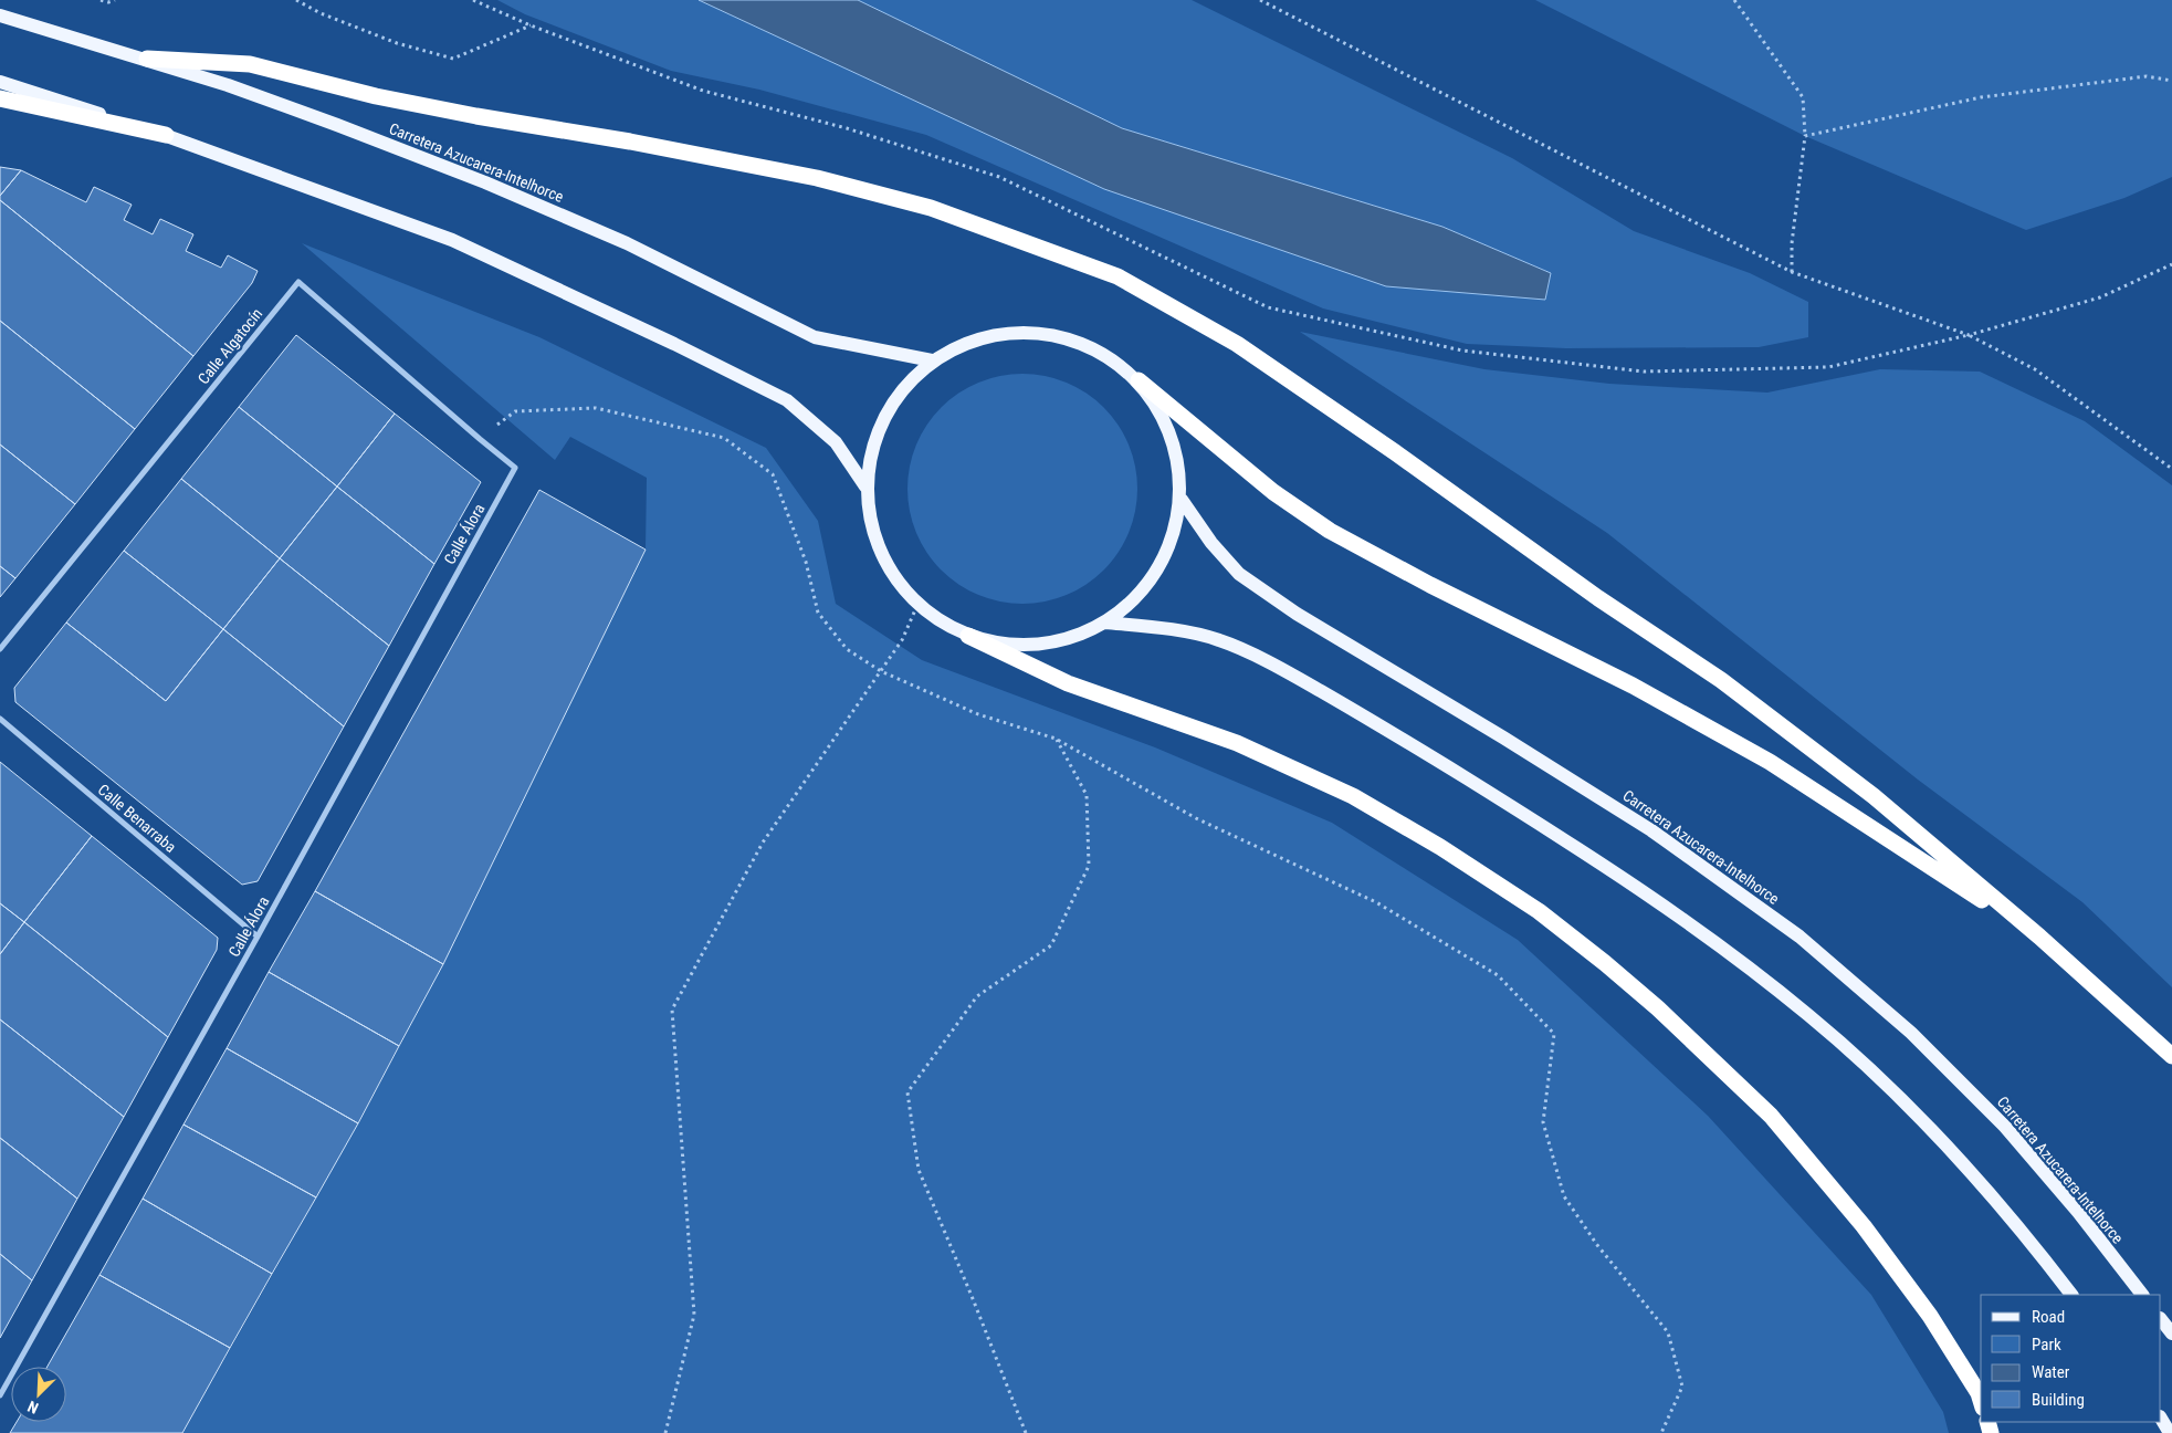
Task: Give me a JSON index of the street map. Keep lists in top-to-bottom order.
{
  "streets": {
    "main road": ["Carretera Azucarera-Intelhorce"],
    "street": ["Calle Algatocín", "Calle Álora", "Calle Benarraba"]
  },
  "crossings": [
    ["Calle Algatocín", "Calle Álora"],
    ["Calle Álora", "Calle Benarraba"]
  ],
  "legend": [
    "Road",
    "Park",
    "Water",
    "Building"
  ],
  "north": "bottom left"
}
